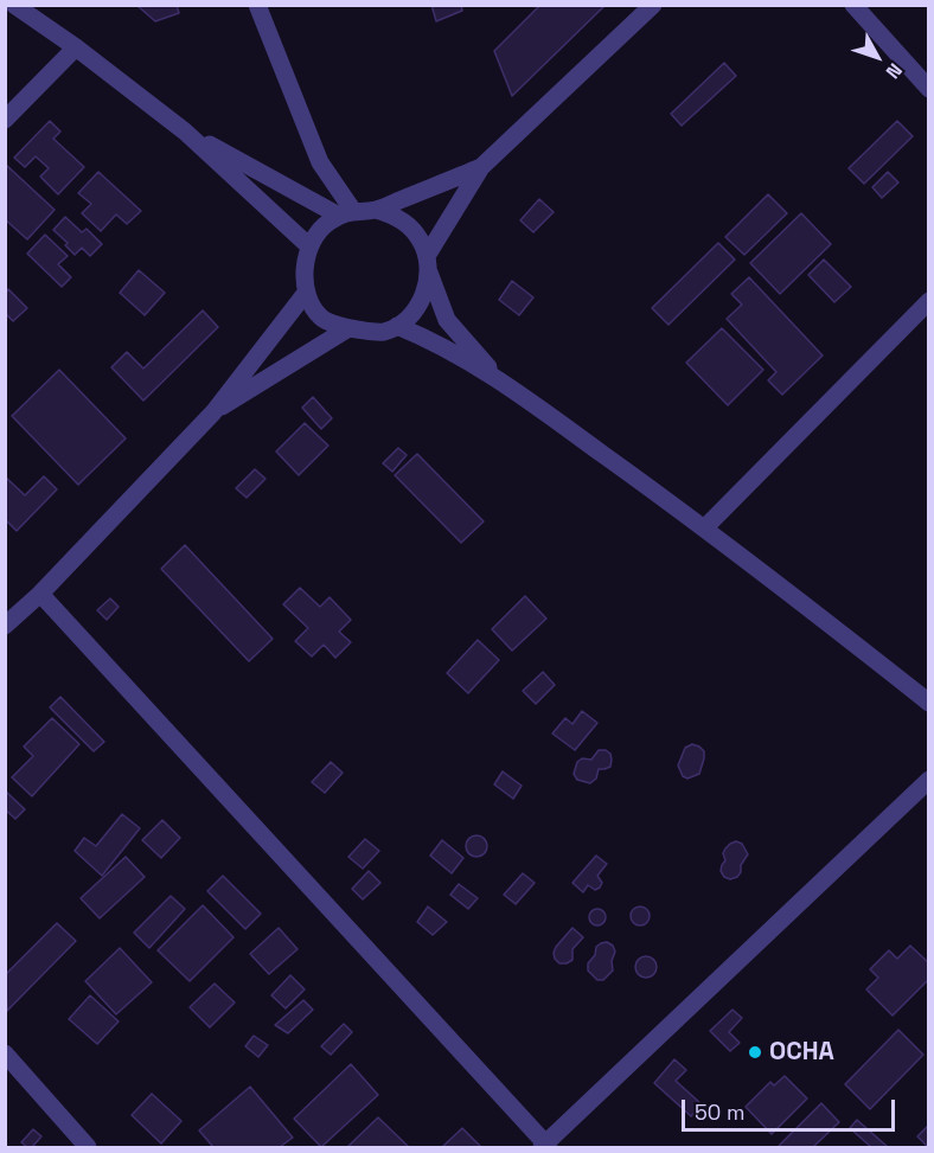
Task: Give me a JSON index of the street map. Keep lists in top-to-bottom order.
{
  "places": ["OCHA"],
  "scale_bar": "50 m",
  "north": "bottom right"
}
